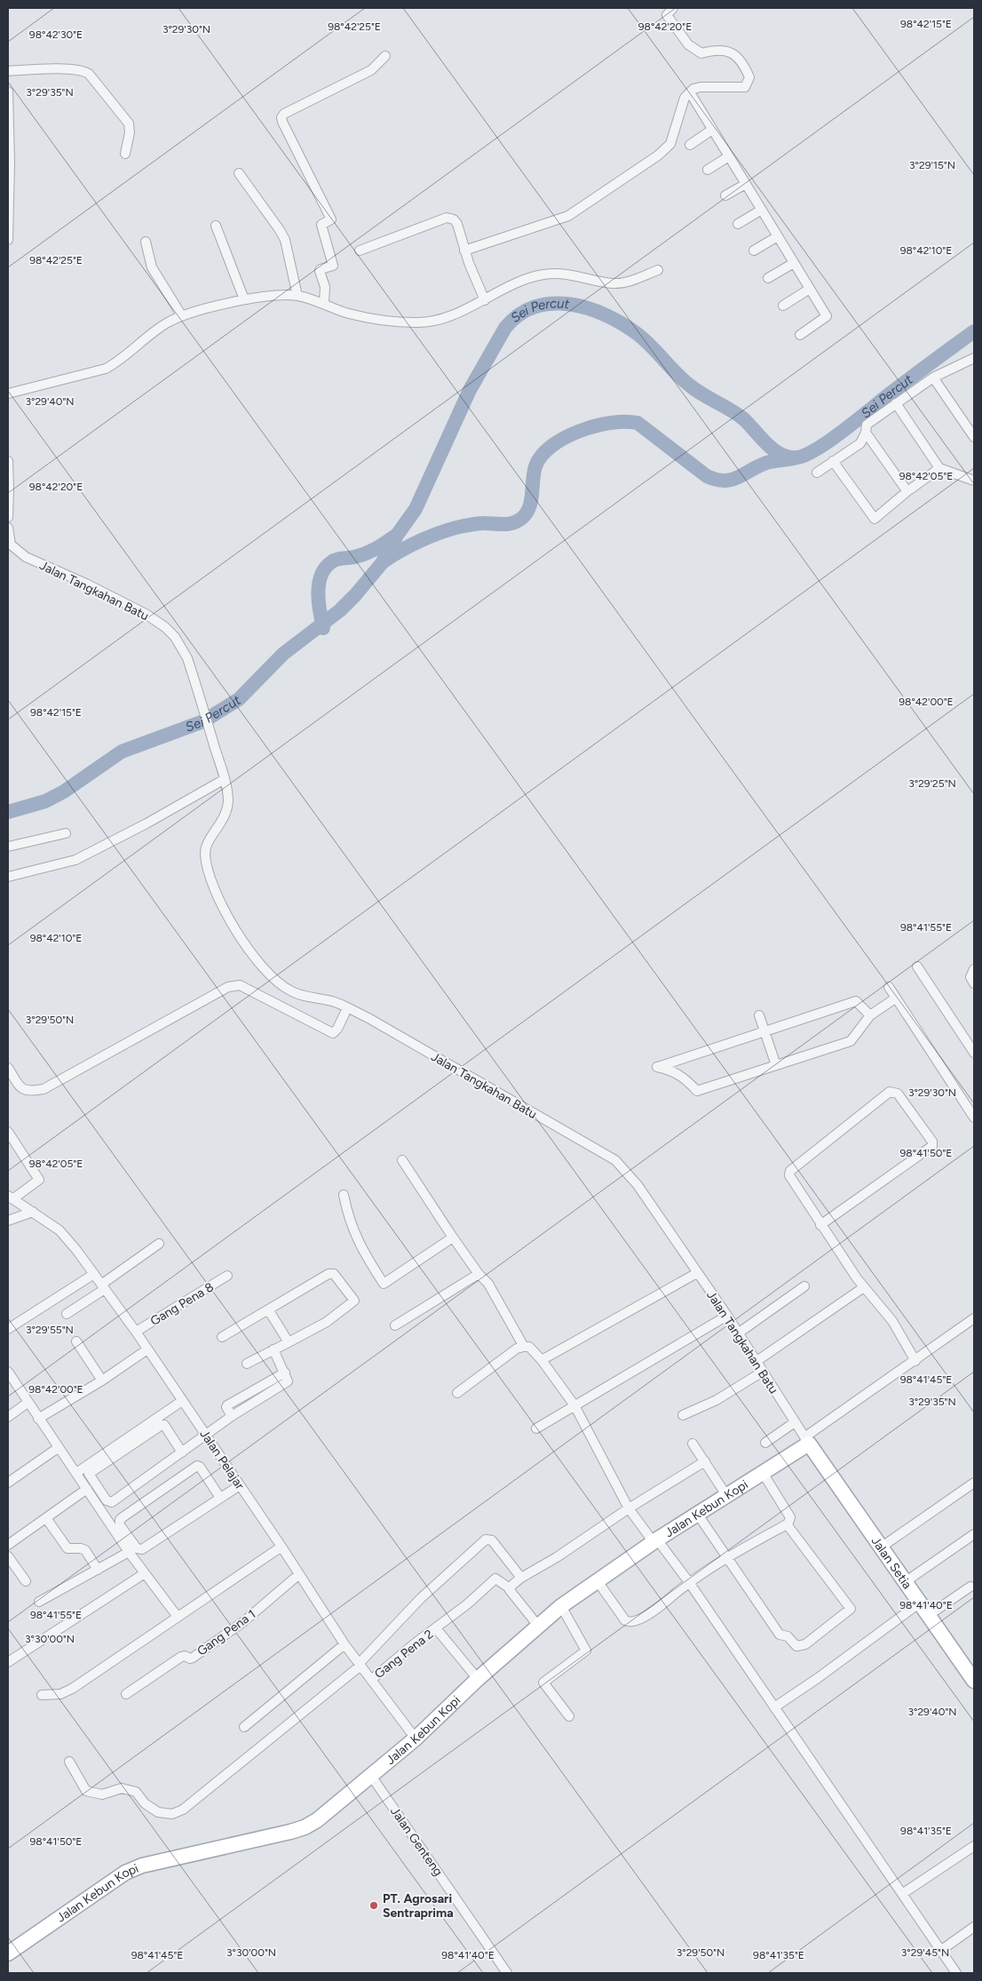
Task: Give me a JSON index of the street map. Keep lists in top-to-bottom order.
{
  "streets": {
    "main road": ["Jalan Kebun Kopi", "Jalan Setia"],
    "street": [
      "Jalan Tangkahan Batu",
      "Gang Pena 8",
      "Jalan Pelajar",
      "Gang Pena 1",
      "Gang Pena 2",
      "Jalan Genteng"
    ]
  },
  "crossings": [
    ["Jalan Tangkahan Batu", "Jalan Kebun Kopi"],
    ["Jalan Tangkahan Batu", "Jalan Setia"],
    ["Gang Pena 8", "Jalan Pelajar"],
    ["Jalan Pelajar", "Jalan Kebun Kopi"],
    ["Jalan Pelajar", "Gang Pena 1"],
    ["Jalan Pelajar", "Gang Pena 2"],
    ["Jalan Kebun Kopi", "Jalan Setia"],
    ["Jalan Kebun Kopi", "Jalan Genteng"]
  ],
  "water": ["Sei Percut"],
  "places": ["PT. Agrosari Sentraprima"],
  "coordinates": [
    "98°42'15\"E",
    "98°42'25\"E",
    "98°42'20\"E",
    "3°29'30\"N",
    "98°42'30\"E",
    "3°29'35\"N",
    "3°29'15\"N",
    "98°42'10\"E",
    "3°29'40\"N",
    "98°42'05\"E",
    "98°42'00\"E",
    "3°29'25\"N",
    "98°41'55\"E",
    "3°29'50\"N",
    "98°41'50\"E",
    "3°29'55\"N",
    "98°41'45\"E",
    "98°41'40\"E",
    "3°30'00\"N",
    "98°41'35\"E",
    "3°29'45\"N"
  ]
}
